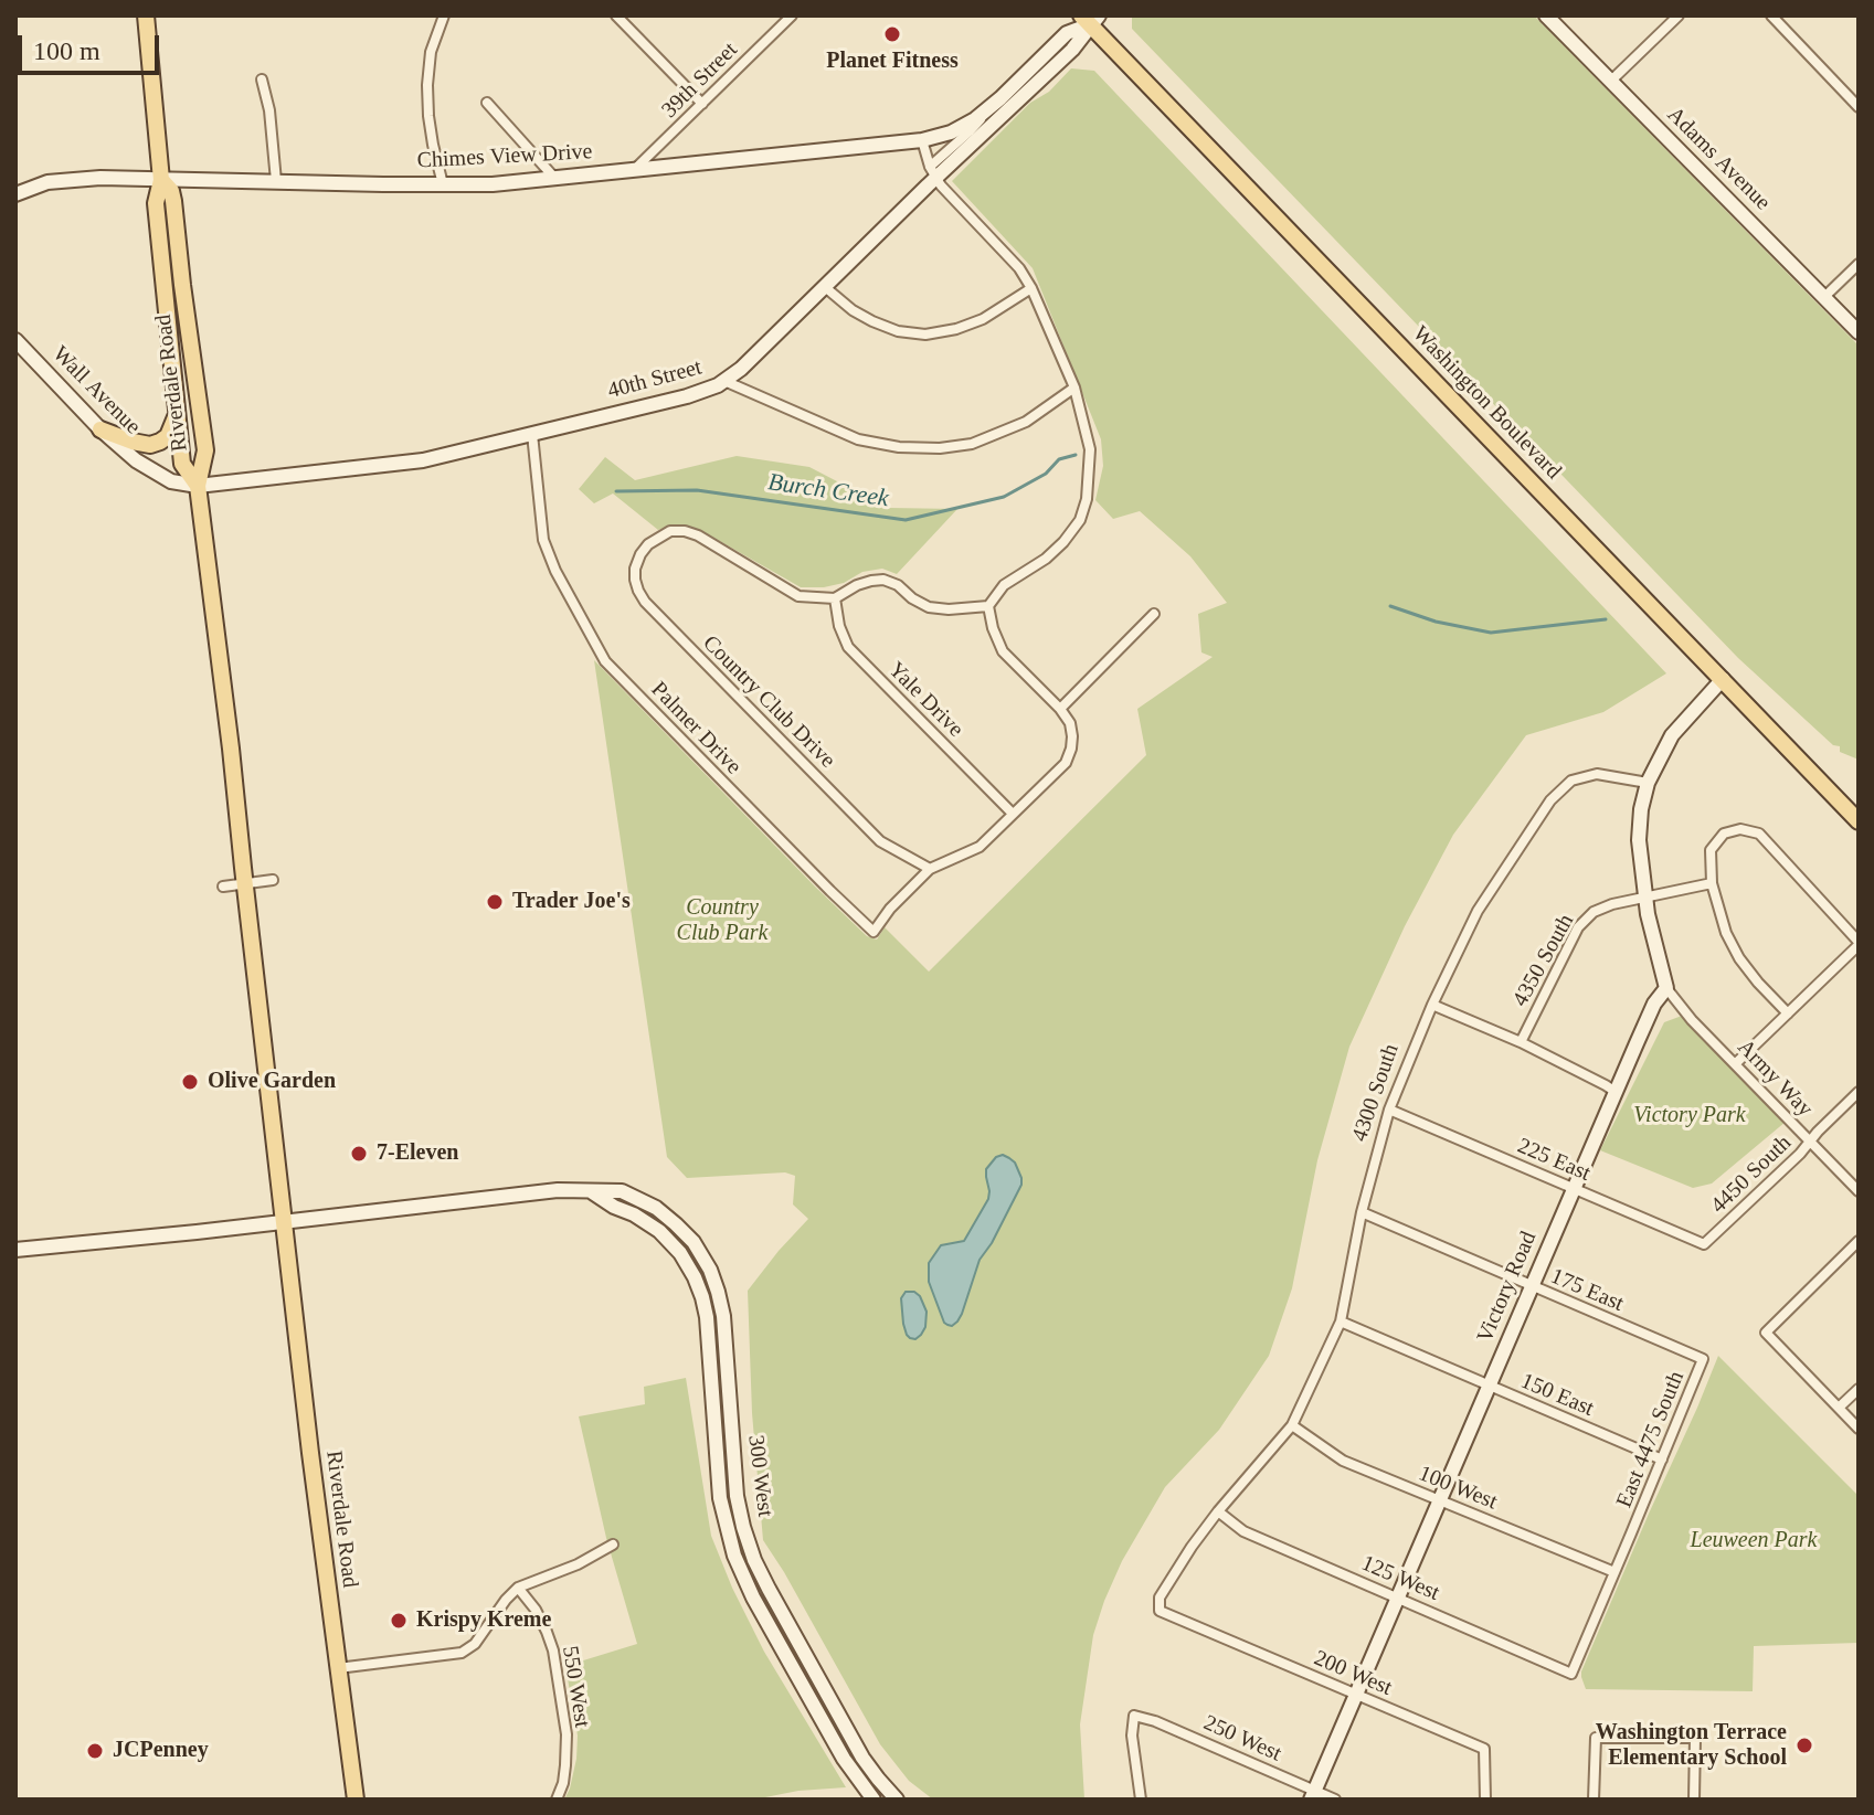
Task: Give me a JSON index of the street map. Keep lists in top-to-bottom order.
{
  "streets": {
    "main road": [
      "Chimes View Drive",
      "Adams Avenue",
      "40th Street",
      "Riverdale Road",
      "Wall Avenue",
      "Washington Boulevard",
      "Victory Road",
      "300 West"
    ],
    "street": [
      "39th Street",
      "Yale Drive",
      "Country Club Drive",
      "Palmer Drive",
      "4350 South",
      "Army Way",
      "4300 South",
      "225 East",
      "4450 South",
      "175 East",
      "150 East",
      "East 4475 South",
      "100 West",
      "125 West",
      "200 West",
      "550 West",
      "250 West"
    ]
  },
  "crossings": [
    ["39th Street", "Chimes View Drive"],
    ["Chimes View Drive", "40th Street"],
    ["Chimes View Drive", "Riverdale Road"],
    ["40th Street", "Riverdale Road"],
    ["40th Street", "Wall Avenue"],
    ["40th Street", "Washington Boulevard"],
    ["40th Street", "Palmer Drive"],
    ["Riverdale Road", "Wall Avenue"],
    ["Riverdale Road", "300 West"],
    ["Yale Drive", "Country Club Drive"],
    ["Country Club Drive", "Palmer Drive"],
    ["Army Way", "4450 South"],
    ["Army Way", "Victory Road"],
    ["4300 South", "225 East"],
    ["4300 South", "175 East"],
    ["4300 South", "150 East"],
    ["4300 South", "100 West"],
    ["4300 South", "125 West"],
    ["4300 South", "200 West"],
    ["225 East", "4450 South"],
    ["225 East", "Victory Road"],
    ["Victory Road", "175 East"],
    ["Victory Road", "150 East"],
    ["Victory Road", "100 West"],
    ["Victory Road", "125 West"],
    ["Victory Road", "200 West"],
    ["Victory Road", "250 West"],
    ["175 East", "East 4475 South"],
    ["150 East", "East 4475 South"],
    ["East 4475 South", "100 West"],
    ["East 4475 South", "125 West"]
  ],
  "water": ["Burch Creek"],
  "parks": ["Country Club Park", "Victory Park", "Leuween Park"],
  "places": [
    "Planet Fitness",
    "Trader Joe's",
    "Olive Garden",
    "7-Eleven",
    "Krispy Kreme",
    "Washington Terrace Elementary School",
    "JCPenney"
  ],
  "scale_bar": "100 m"
}
